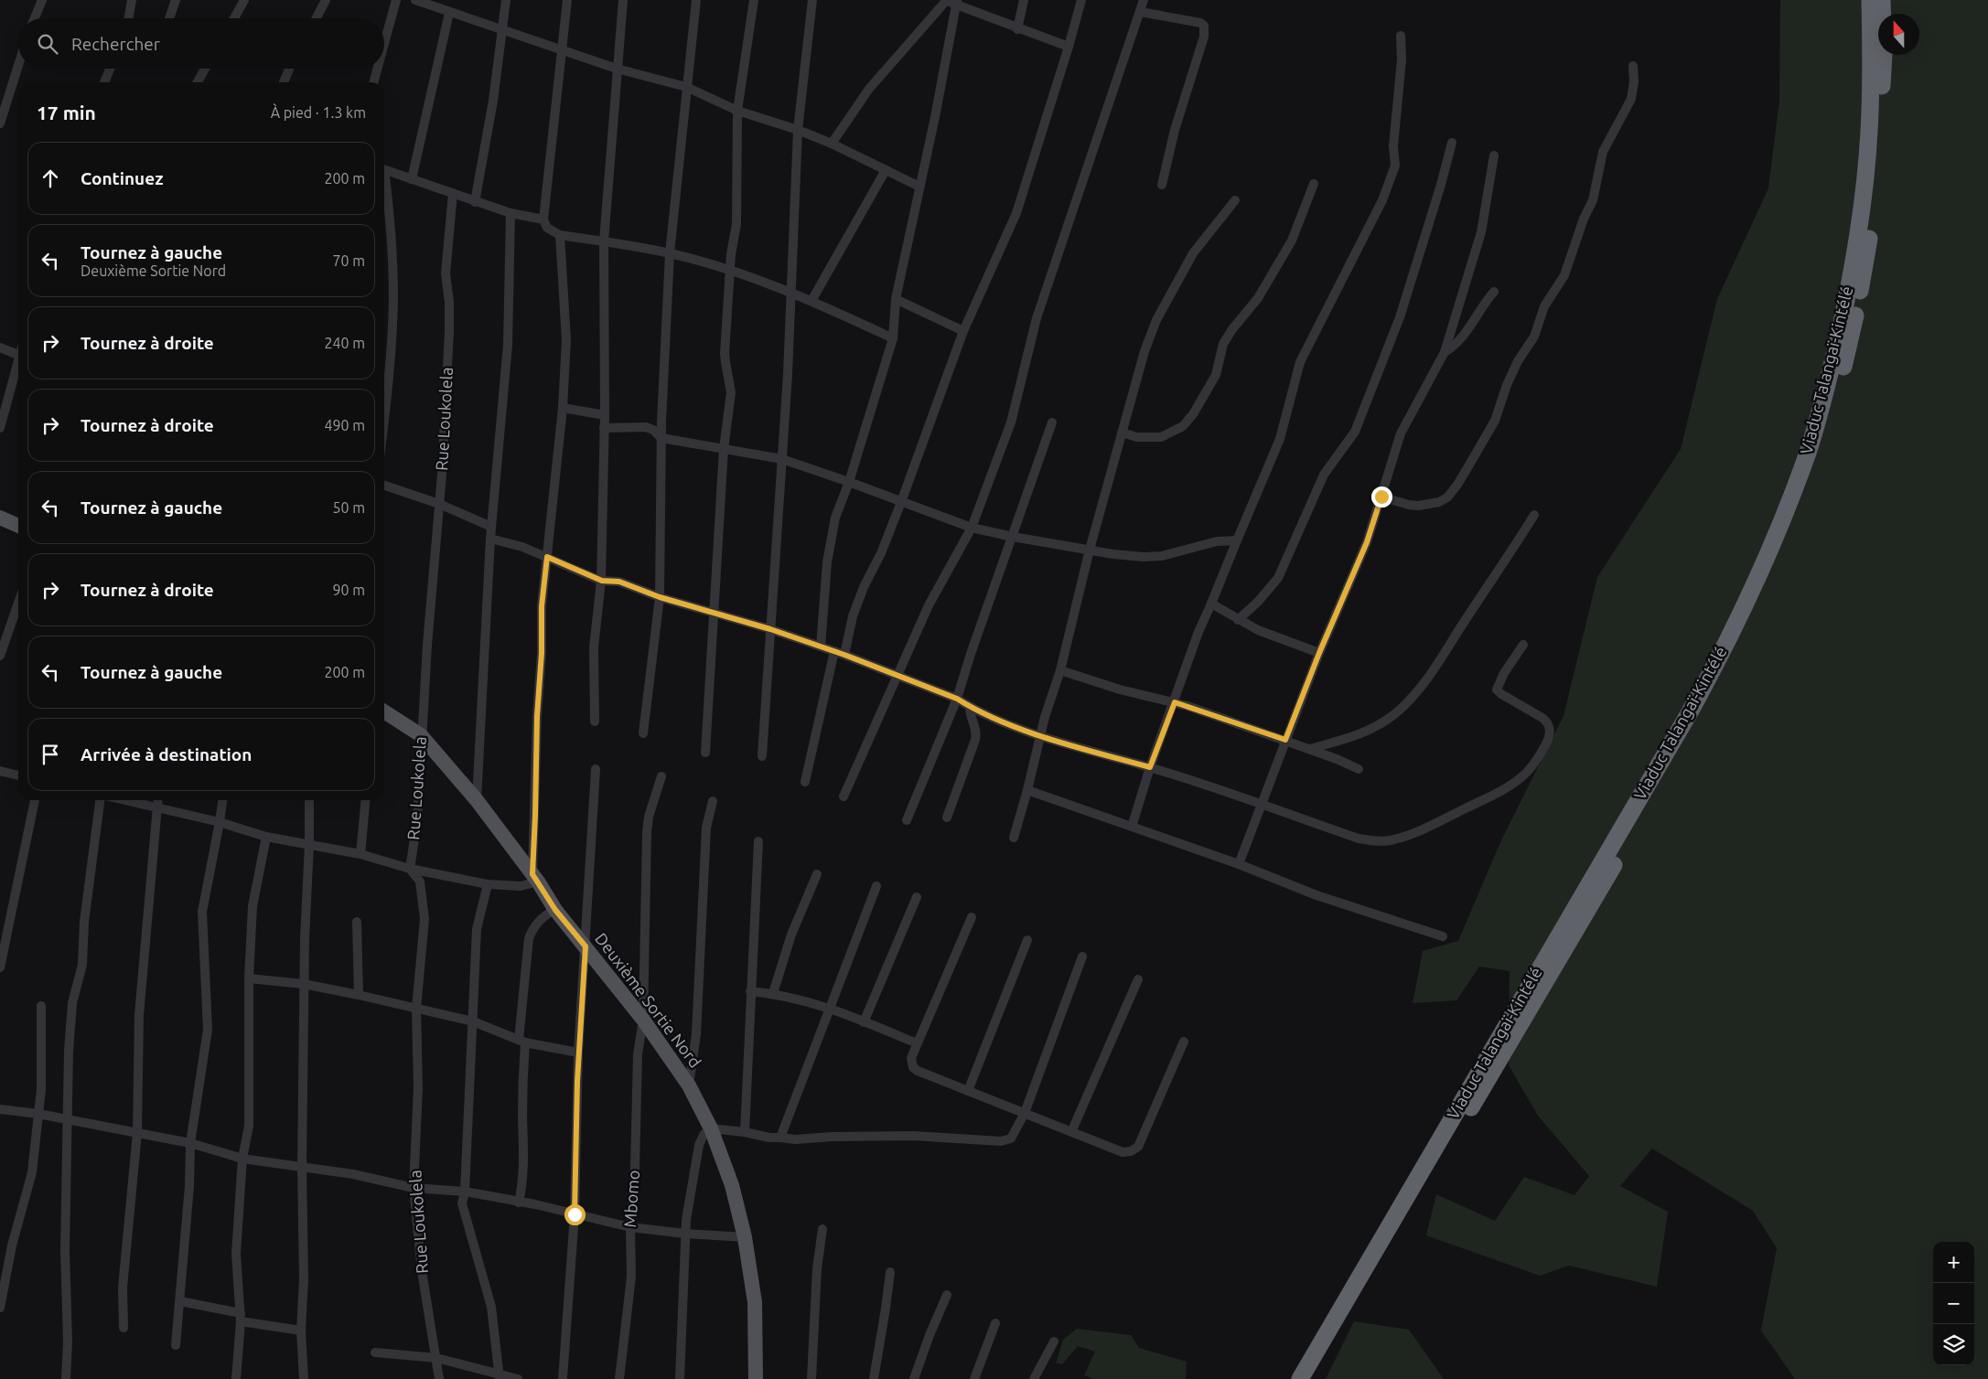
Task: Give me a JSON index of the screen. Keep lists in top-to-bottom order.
{
  "streets": {
    "highway": ["Viaduc Talangaï-Kintélé"],
    "main road": ["Deuxième Sortie Nord"],
    "street": ["Rue Loukolela", "Mbomo"]
  },
  "crossings": [
    ["Rue Loukolela", "Deuxième Sortie Nord"],
    ["Deuxième Sortie Nord", "Mbomo"]
  ],
  "north": "top",
  "page": {
    "search": "Rechercher",
    "heading": ["17 min", "À pied · 1.3 km"],
    "list": [
      ["Continuez", "200 m"],
      ["Tournez à gauche", "Deuxième Sortie Nord", "70 m"],
      ["Tournez à droite", "240 m"],
      ["Tournez à droite", "490 m"],
      ["Tournez à gauche", "50 m"],
      ["Tournez à droite", "90 m"],
      ["Tournez à gauche", "200 m"],
      "Arrivée à destination"
    ],
    "map_buttons": ["+", "−"]
  }
}
